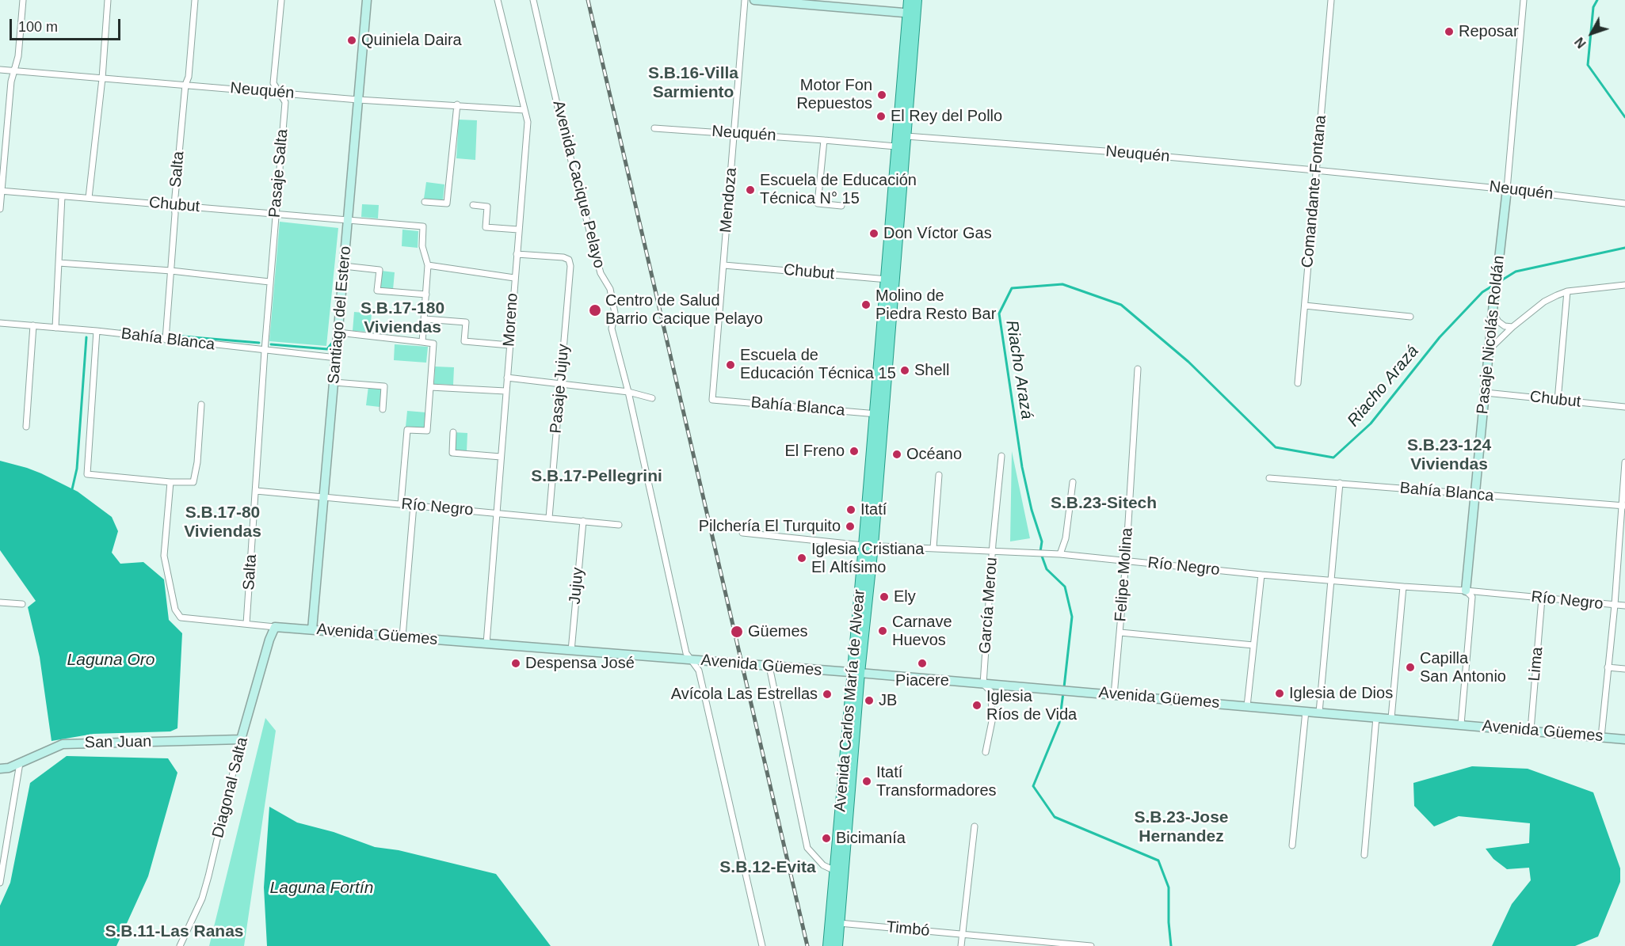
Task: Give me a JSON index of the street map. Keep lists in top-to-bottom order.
{
  "streets": {
    "main road": ["Avenida Carlos María de Alvear"],
    "street": [
      "Neuquén",
      "Salta",
      "Pasaje Salta",
      "Avenida Cacique Pelayo",
      "Comandante Fontana",
      "Mendoza",
      "Chubut",
      "Santiago del Estero",
      "Moreno",
      "Pasaje Nicolás Roldán",
      "Bahía Blanca",
      "Pasaje Jujuy",
      "Río Negro",
      "Felipe Molina",
      "Jujuy",
      "García Merou",
      "Avenida Güemes",
      "Lima",
      "San Juan",
      "Diagonal Salta",
      "Timbó"
    ]
  },
  "crossings": [
    ["Neuquén", "Salta"],
    ["Neuquén", "Pasaje Salta"],
    ["Neuquén", "Comandante Fontana"],
    ["Neuquén", "Mendoza"],
    ["Neuquén", "Santiago del Estero"],
    ["Neuquén", "Moreno"],
    ["Neuquén", "Pasaje Nicolás Roldán"],
    ["Neuquén", "Avenida Carlos María de Alvear"],
    ["Salta", "Pasaje Salta"],
    ["Salta", "Chubut"],
    ["Salta", "Bahía Blanca"],
    ["Salta", "Río Negro"],
    ["Salta", "Avenida Güemes"],
    ["Pasaje Salta", "Chubut"],
    ["Pasaje Salta", "Bahía Blanca"],
    ["Avenida Cacique Pelayo", "Avenida Güemes"],
    ["Mendoza", "Chubut"],
    ["Mendoza", "Bahía Blanca"],
    ["Chubut", "Santiago del Estero"],
    ["Chubut", "Pasaje Nicolás Roldán"],
    ["Chubut", "Avenida Carlos María de Alvear"],
    ["Santiago del Estero", "Bahía Blanca"],
    ["Santiago del Estero", "Río Negro"],
    ["Santiago del Estero", "Avenida Güemes"],
    ["Moreno", "Pasaje Jujuy"],
    ["Moreno", "Río Negro"],
    ["Moreno", "Avenida Güemes"],
    ["Pasaje Nicolás Roldán", "Bahía Blanca"],
    ["Pasaje Nicolás Roldán", "Río Negro"],
    ["Pasaje Nicolás Roldán", "Avenida Güemes"],
    ["Bahía Blanca", "Avenida Carlos María de Alvear"],
    ["Pasaje Jujuy", "Río Negro"],
    ["Río Negro", "Felipe Molina"],
    ["Río Negro", "Jujuy"],
    ["Río Negro", "García Merou"],
    ["Río Negro", "Lima"],
    ["Río Negro", "Avenida Carlos María de Alvear"],
    ["Felipe Molina", "Avenida Güemes"],
    ["Jujuy", "Avenida Güemes"],
    ["García Merou", "Avenida Güemes"],
    ["Avenida Güemes", "Lima"],
    ["Avenida Güemes", "Avenida Carlos María de Alvear"],
    ["Avenida Güemes", "Diagonal Salta"],
    ["Avenida Carlos María de Alvear", "Timbó"],
    ["San Juan", "Diagonal Salta"]
  ],
  "districts": [
    "S.B.16-Villa Sarmiento",
    "S.B.17-180 Viviendas",
    "S.B.23-124 Viviendas",
    "S.B.17-Pellegrini",
    "S.B.23-Sitech",
    "S.B.17-80 Viviendas",
    "S.B.23-Jose Hernandez",
    "S.B.12-Evita",
    "S.B.11-Las Ranas"
  ],
  "water": ["Riacho Arazá", "Laguna Oro", "Laguna Fortín"],
  "places": [
    "Reposar",
    "Quiniela Daira",
    "Motor Fon Repuestos",
    "El Rey del Pollo",
    "Escuela de Educación Técnica N° 15",
    "Don Víctor Gas",
    "Molino de Piedra Resto Bar",
    "Centro de Salud Barrio Cacique Pelayo",
    "Escuela de Educación Técnica 15",
    "Shell",
    "El Freno",
    "Océano",
    "Itatí",
    "Pilchería El Turquito",
    "Iglesia Cristiana El Altísimo",
    "Ely",
    "Carnave Huevos",
    "Güemes",
    "Despensa José",
    "Piacere",
    "Capilla San Antonio",
    "Iglesia de Dios",
    "Avícola Las Estrellas",
    "JB",
    "Iglesia Ríos de Vida",
    "Itatí Transformadores",
    "Bicimanía"
  ],
  "scale_bar": "100 m",
  "north": "bottom left"
}
